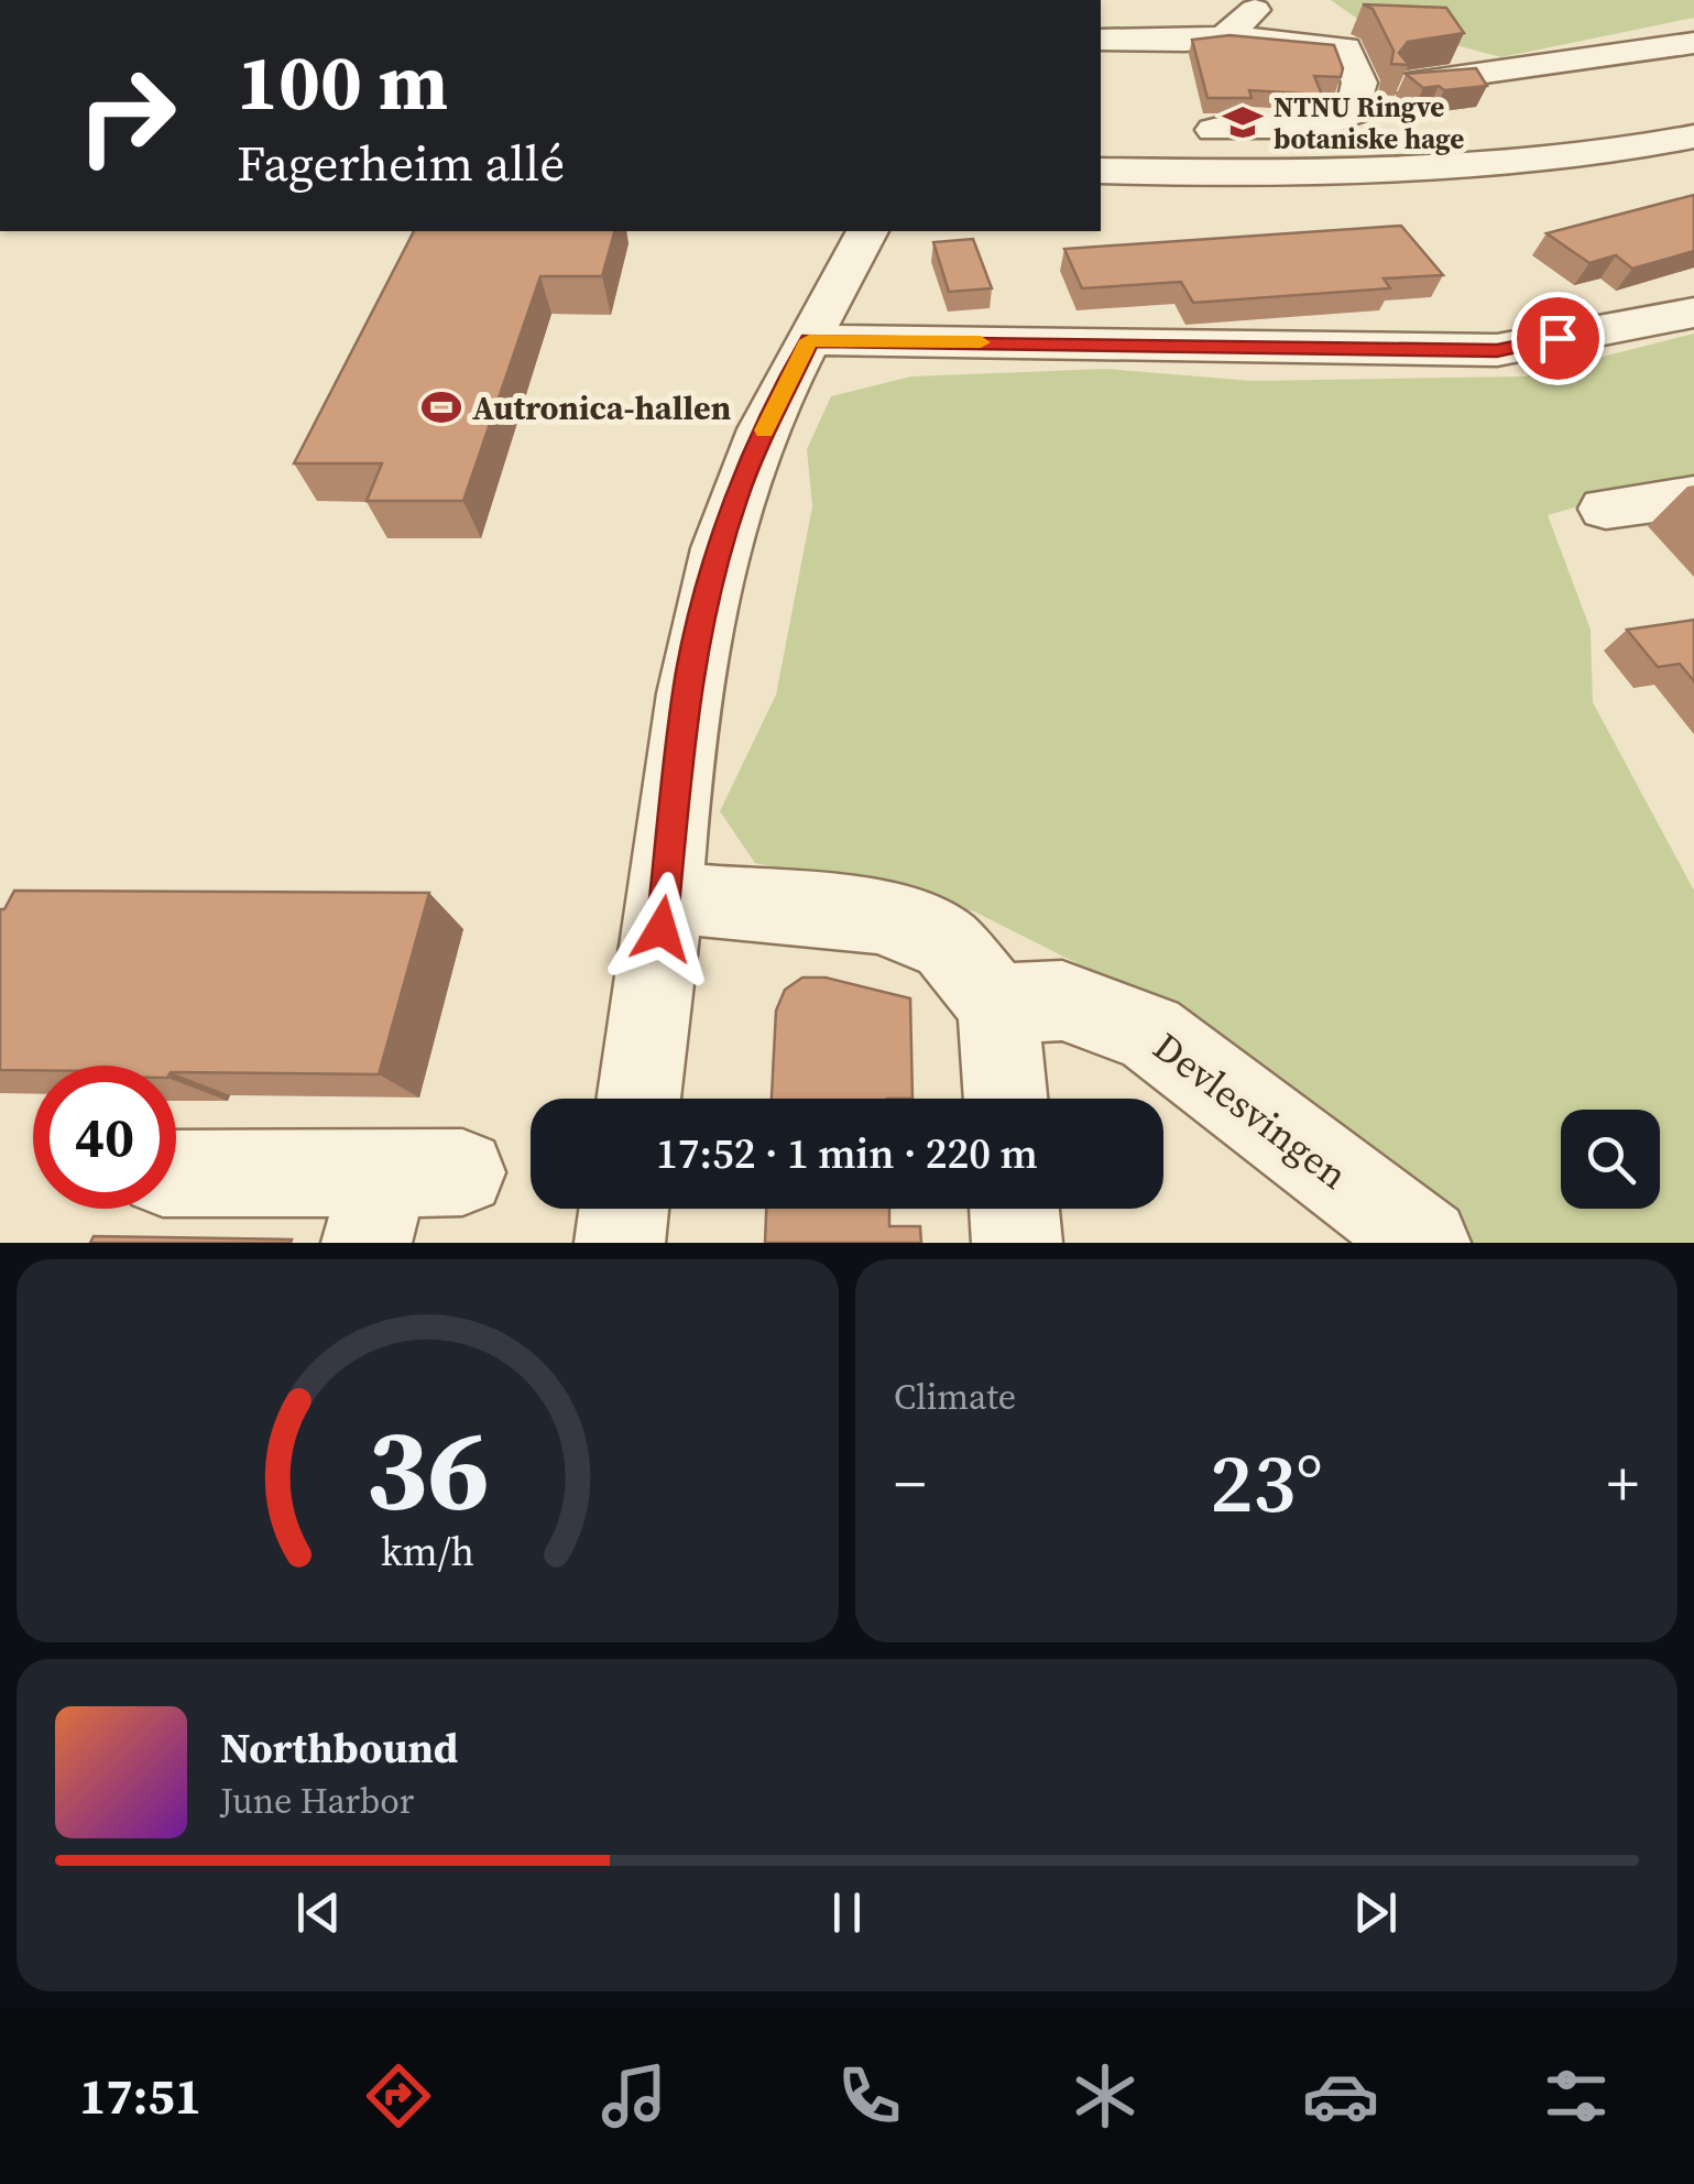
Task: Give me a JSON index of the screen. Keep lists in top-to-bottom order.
{
  "streets": {
    "street": ["Devlesvingen"]
  },
  "places": {
    "school or university": ["NTNU Ringve botaniske hage"],
    "sports": ["Autronica-hallen"]
  },
  "page": {
    "turn": ["100 m", "Fagerheim allé"],
    "limit": "40",
    "trip": "17:52 · 1 min · 220 m",
    "tile": "Climate",
    "heat": ["−", "23°", "+"],
    "song": ["Northbound", "June Harbor"],
    "tabs": "17:51",
    "gauge": ["36", "km/h"]
  }
}
